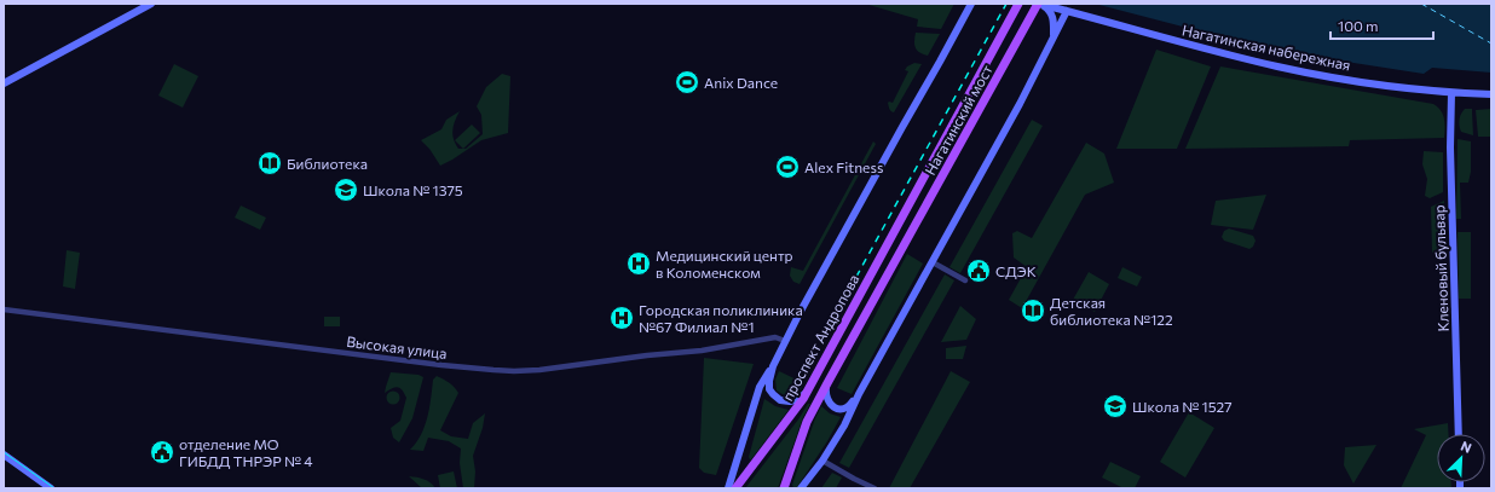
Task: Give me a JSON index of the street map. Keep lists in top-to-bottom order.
{
  "streets": {
    "main road": [
      "Нагатинская набережная",
      "Нагатинский мост",
      "Кленовый бульвар",
      "проспект Андропова"
    ],
    "street": ["Высокая улица"]
  },
  "crossings": [
    ["Нагатинская набережная", "Нагатинский мост"],
    ["Нагатинская набережная", "Кленовый бульвар"],
    ["Нагатинский мост", "проспект Андропова"]
  ],
  "places": {
    "sports": ["Anix Dance", "Alex Fitness"],
    "library": ["Библиотека", "Детская библиотека №122"],
    "school or university": ["Школа № 1375", "Школа № 1527"],
    "hospital": ["Медицинский центр в Коломенском", "Городская поликлиника №67 Филиал №1"],
    "public building": ["СДЭК", "отделение МО ГИБДД ТНРЭР № 4"]
  },
  "scale_bar": "100 m",
  "north": "top right"
}
